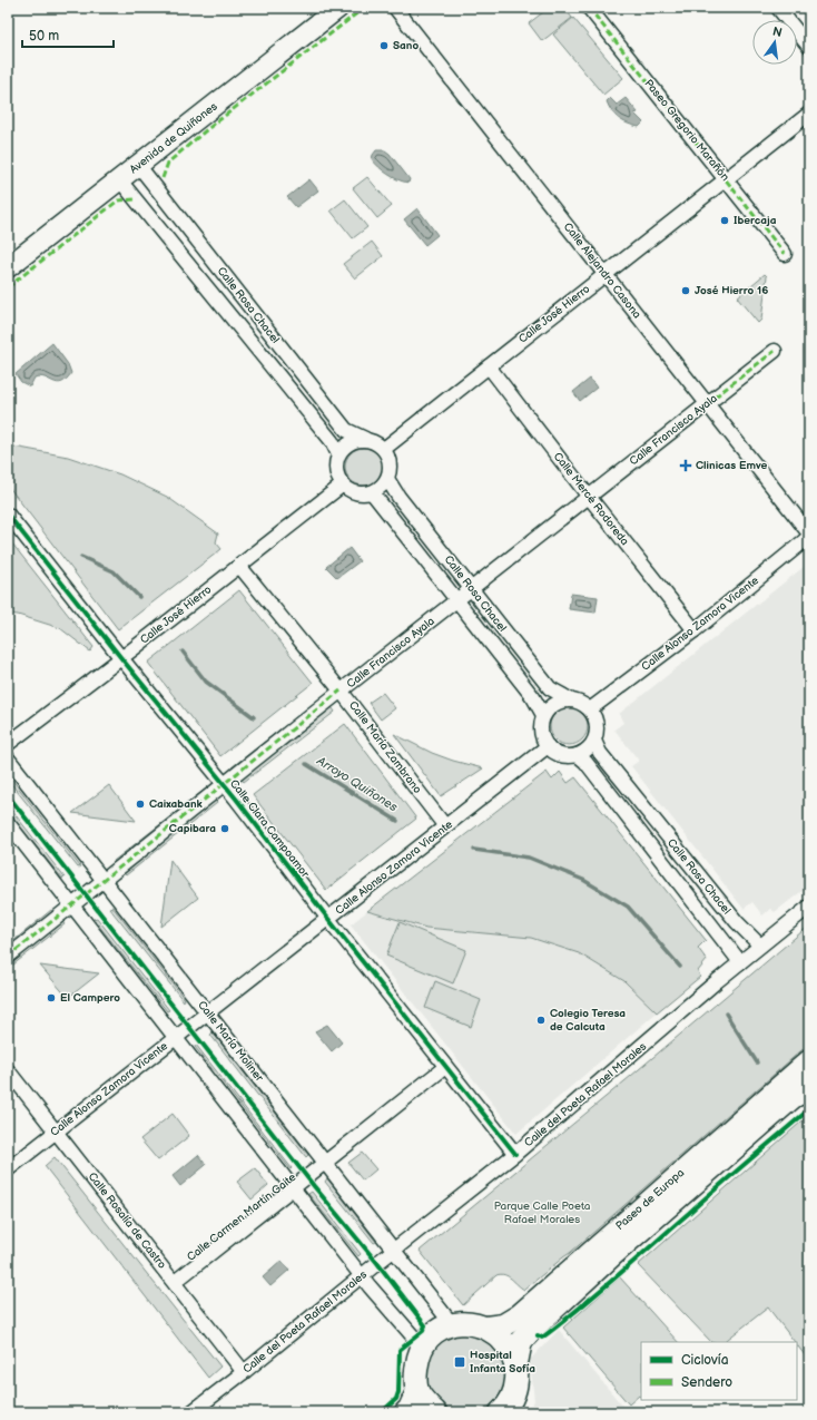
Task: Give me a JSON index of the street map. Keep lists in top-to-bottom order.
{
  "streets": {
    "main road": ["Paseo de Europa"],
    "street": [
      "Paseo Gregorio Marañón",
      "Avenida de Quiñones",
      "Calle Alejandro Casona",
      "Calle Rosa Chacel",
      "Calle José Hierro",
      "Calle Francisco Ayala",
      "Calle Mercé Rodoreda",
      "Calle Alonso Zamora Vicente",
      "Calle María Zambrano",
      "Calle Clara Campoamor",
      "Calle María Moliner",
      "Calle del Poeta Rafael Morales",
      "Calle Carmen Martín Gaite",
      "Calle Rosalía de Castro"
    ]
  },
  "crossings": [
    ["Paseo Gregorio Marañón", "Calle José Hierro"],
    ["Avenida de Quiñones", "Calle Rosa Chacel"],
    ["Calle Alejandro Casona", "Calle José Hierro"],
    ["Calle Alejandro Casona", "Calle Francisco Ayala"],
    ["Calle Alejandro Casona", "Calle Alonso Zamora Vicente"],
    ["Calle Rosa Chacel", "Calle José Hierro"],
    ["Calle Rosa Chacel", "Calle Francisco Ayala"],
    ["Calle Rosa Chacel", "Calle Alonso Zamora Vicente"],
    ["Calle Rosa Chacel", "Calle del Poeta Rafael Morales"],
    ["Calle José Hierro", "Calle Mercé Rodoreda"],
    ["Calle José Hierro", "Calle María Zambrano"],
    ["Calle José Hierro", "Calle Clara Campoamor"],
    ["Calle Francisco Ayala", "Calle Mercé Rodoreda"],
    ["Calle Francisco Ayala", "Calle María Zambrano"],
    ["Calle Francisco Ayala", "Calle Clara Campoamor"],
    ["Calle Francisco Ayala", "Calle María Moliner"],
    ["Calle Mercé Rodoreda", "Calle Alonso Zamora Vicente"],
    ["Calle Alonso Zamora Vicente", "Calle María Zambrano"],
    ["Calle Alonso Zamora Vicente", "Calle Clara Campoamor"],
    ["Calle Alonso Zamora Vicente", "Calle María Moliner"],
    ["Calle Alonso Zamora Vicente", "Calle Rosalía de Castro"],
    ["Calle Clara Campoamor", "Calle del Poeta Rafael Morales"],
    ["Calle Clara Campoamor", "Calle Carmen Martín Gaite"],
    ["Calle María Moliner", "Calle del Poeta Rafael Morales"],
    ["Calle María Moliner", "Calle Carmen Martín Gaite"],
    ["Calle del Poeta Rafael Morales", "Calle Rosalía de Castro"],
    ["Calle Carmen Martín Gaite", "Calle Rosalía de Castro"]
  ],
  "water": ["Arroyo Quiñones"],
  "parks": ["Parque Calle Poeta Rafael Morales"],
  "places": {
    "other": [
      "Sano",
      "Ibercaja",
      "José Hierro 16",
      "Caixabank",
      "Capibara",
      "El Campero",
      "Colegio Teresa de Calcuta"
    ],
    "health": ["Clinicas Emve"],
    "transit": ["Hospital Infanta Sofía"]
  },
  "legend": ["Ciclovía", "Sendero"],
  "scale_bar": "50 m",
  "north": "top"
}
